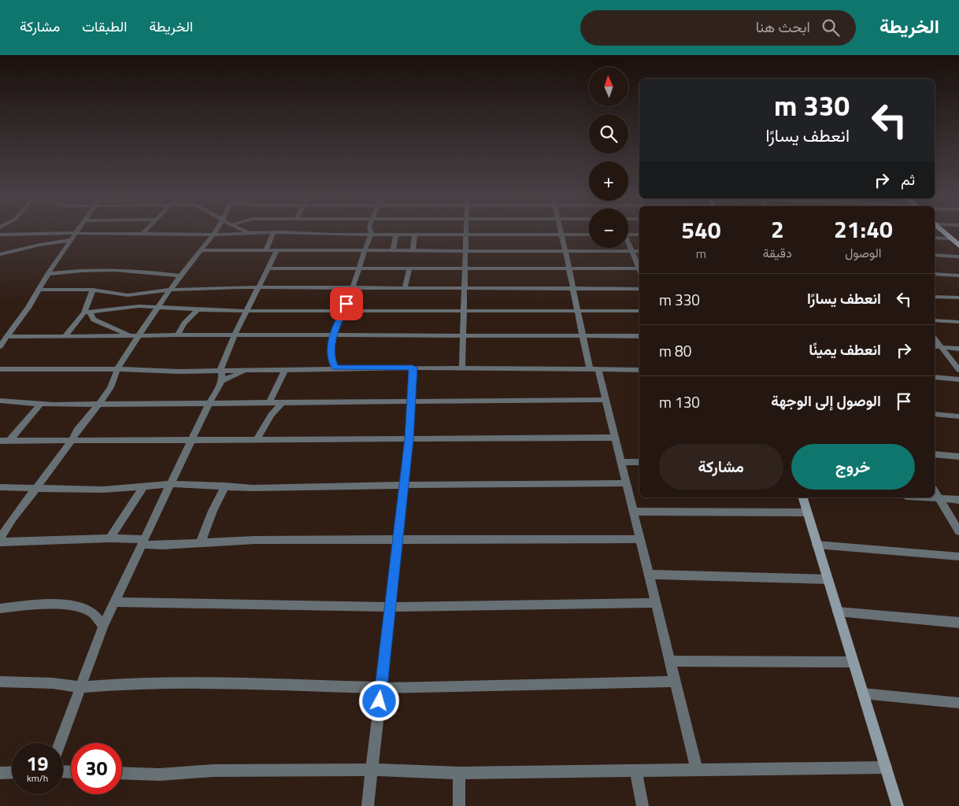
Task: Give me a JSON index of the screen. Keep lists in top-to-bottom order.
{
  "north": "top",
  "page": {
    "header": "الخريطة",
    "search": "ابحث هنا",
    "nav": ["الخريطة", "الطبقات", "مشاركة"],
    "map_buttons": ["+", "−"],
    "turn": ["330 m", "انعطف يسارًا"],
    "then": "ثم",
    "eta": [
      "21:40",
      "الوصول",
      "2",
      "دقيقة",
      "540",
      "m"
    ],
    "list": [
      {
        "name": "انعطف يسارًا",
        "value": "330 m"
      },
      {
        "name": "انعطف يمينًا",
        "value": "80 m"
      },
      {
        "name": "الوصول إلى الوجهة",
        "value": "130 m"
      }
    ],
    "buttons": ["خروج", "مشاركة"],
    "speed": "19 km/h",
    "limit": "30"
  }
}
